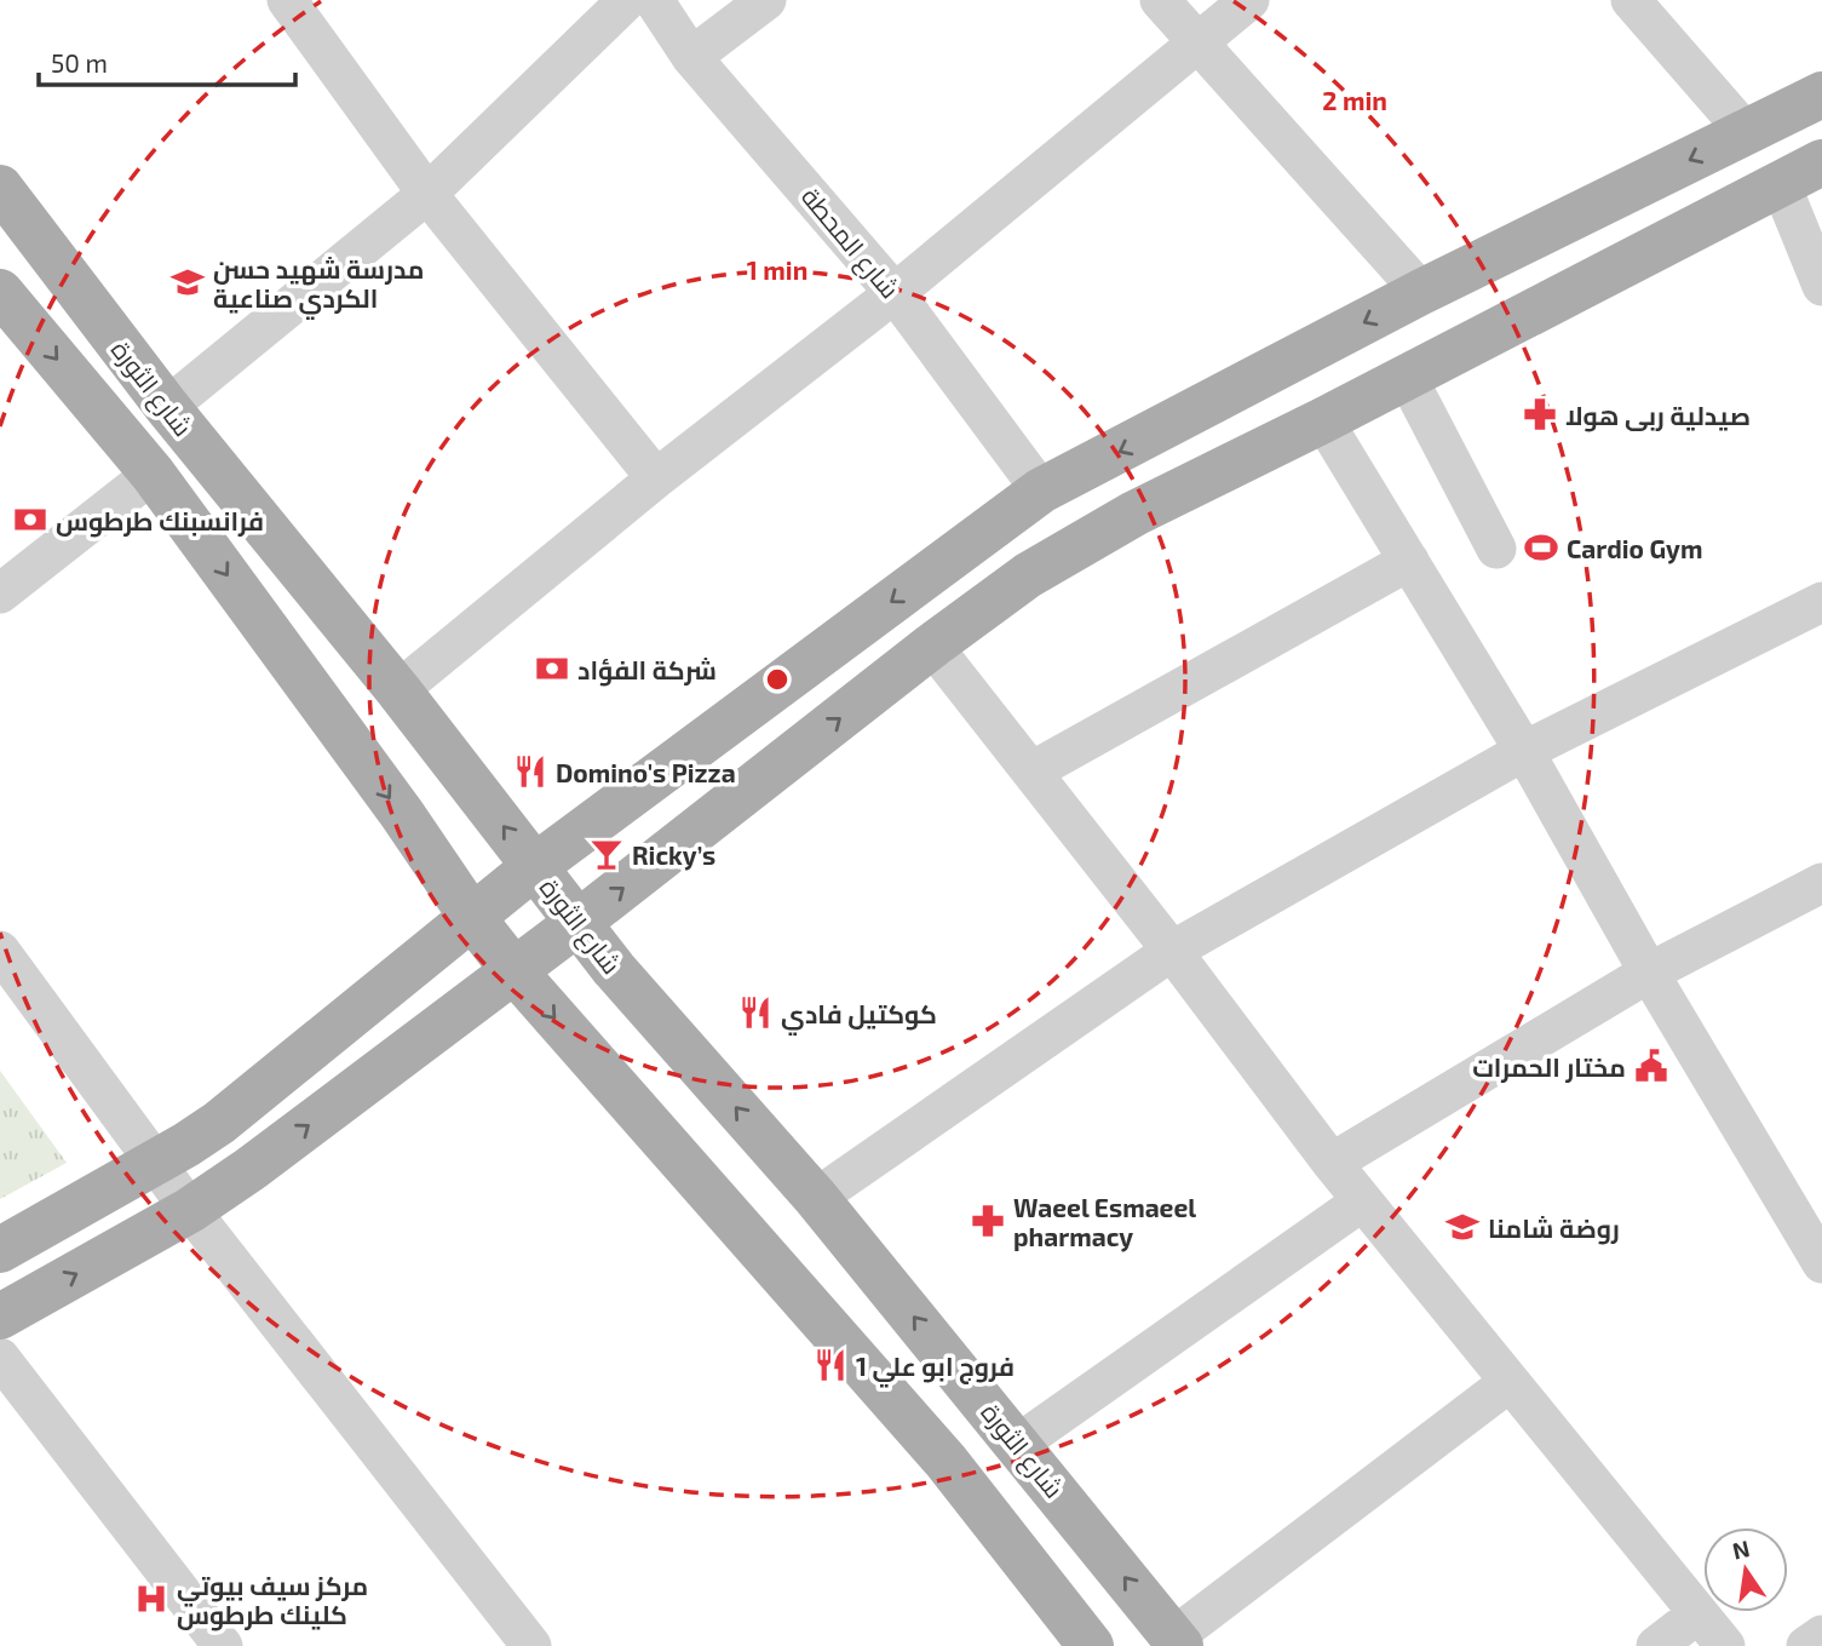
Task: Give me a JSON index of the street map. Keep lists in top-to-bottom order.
{
  "streets": {
    "main road": ["شارع الثورة"],
    "street": ["شارع المحطة"]
  },
  "places": {
    "school or university": ["مدرسة شهيد حسن الكردي صناعية", "روضة شامنا"],
    "pharmacy": ["صيدلية ربى هولا", "Waeel Esmaeel pharmacy"],
    "bank": ["فرانسبنك طرطوس", "شركة الفؤاد"],
    "sports": ["Cardio Gym"],
    "restaurant": ["Domino's Pizza", "كوكتيل فادي", "فروج ابو علي 1"],
    "bar": ["Ricky’s"],
    "public building": ["مختار الحمرات"],
    "hospital": ["مركز سيف بيوتي كلينك طرطوس"]
  },
  "scale_bar": "50 m",
  "north": "top",
  "rings": ["2 min", "1 min"]
}
